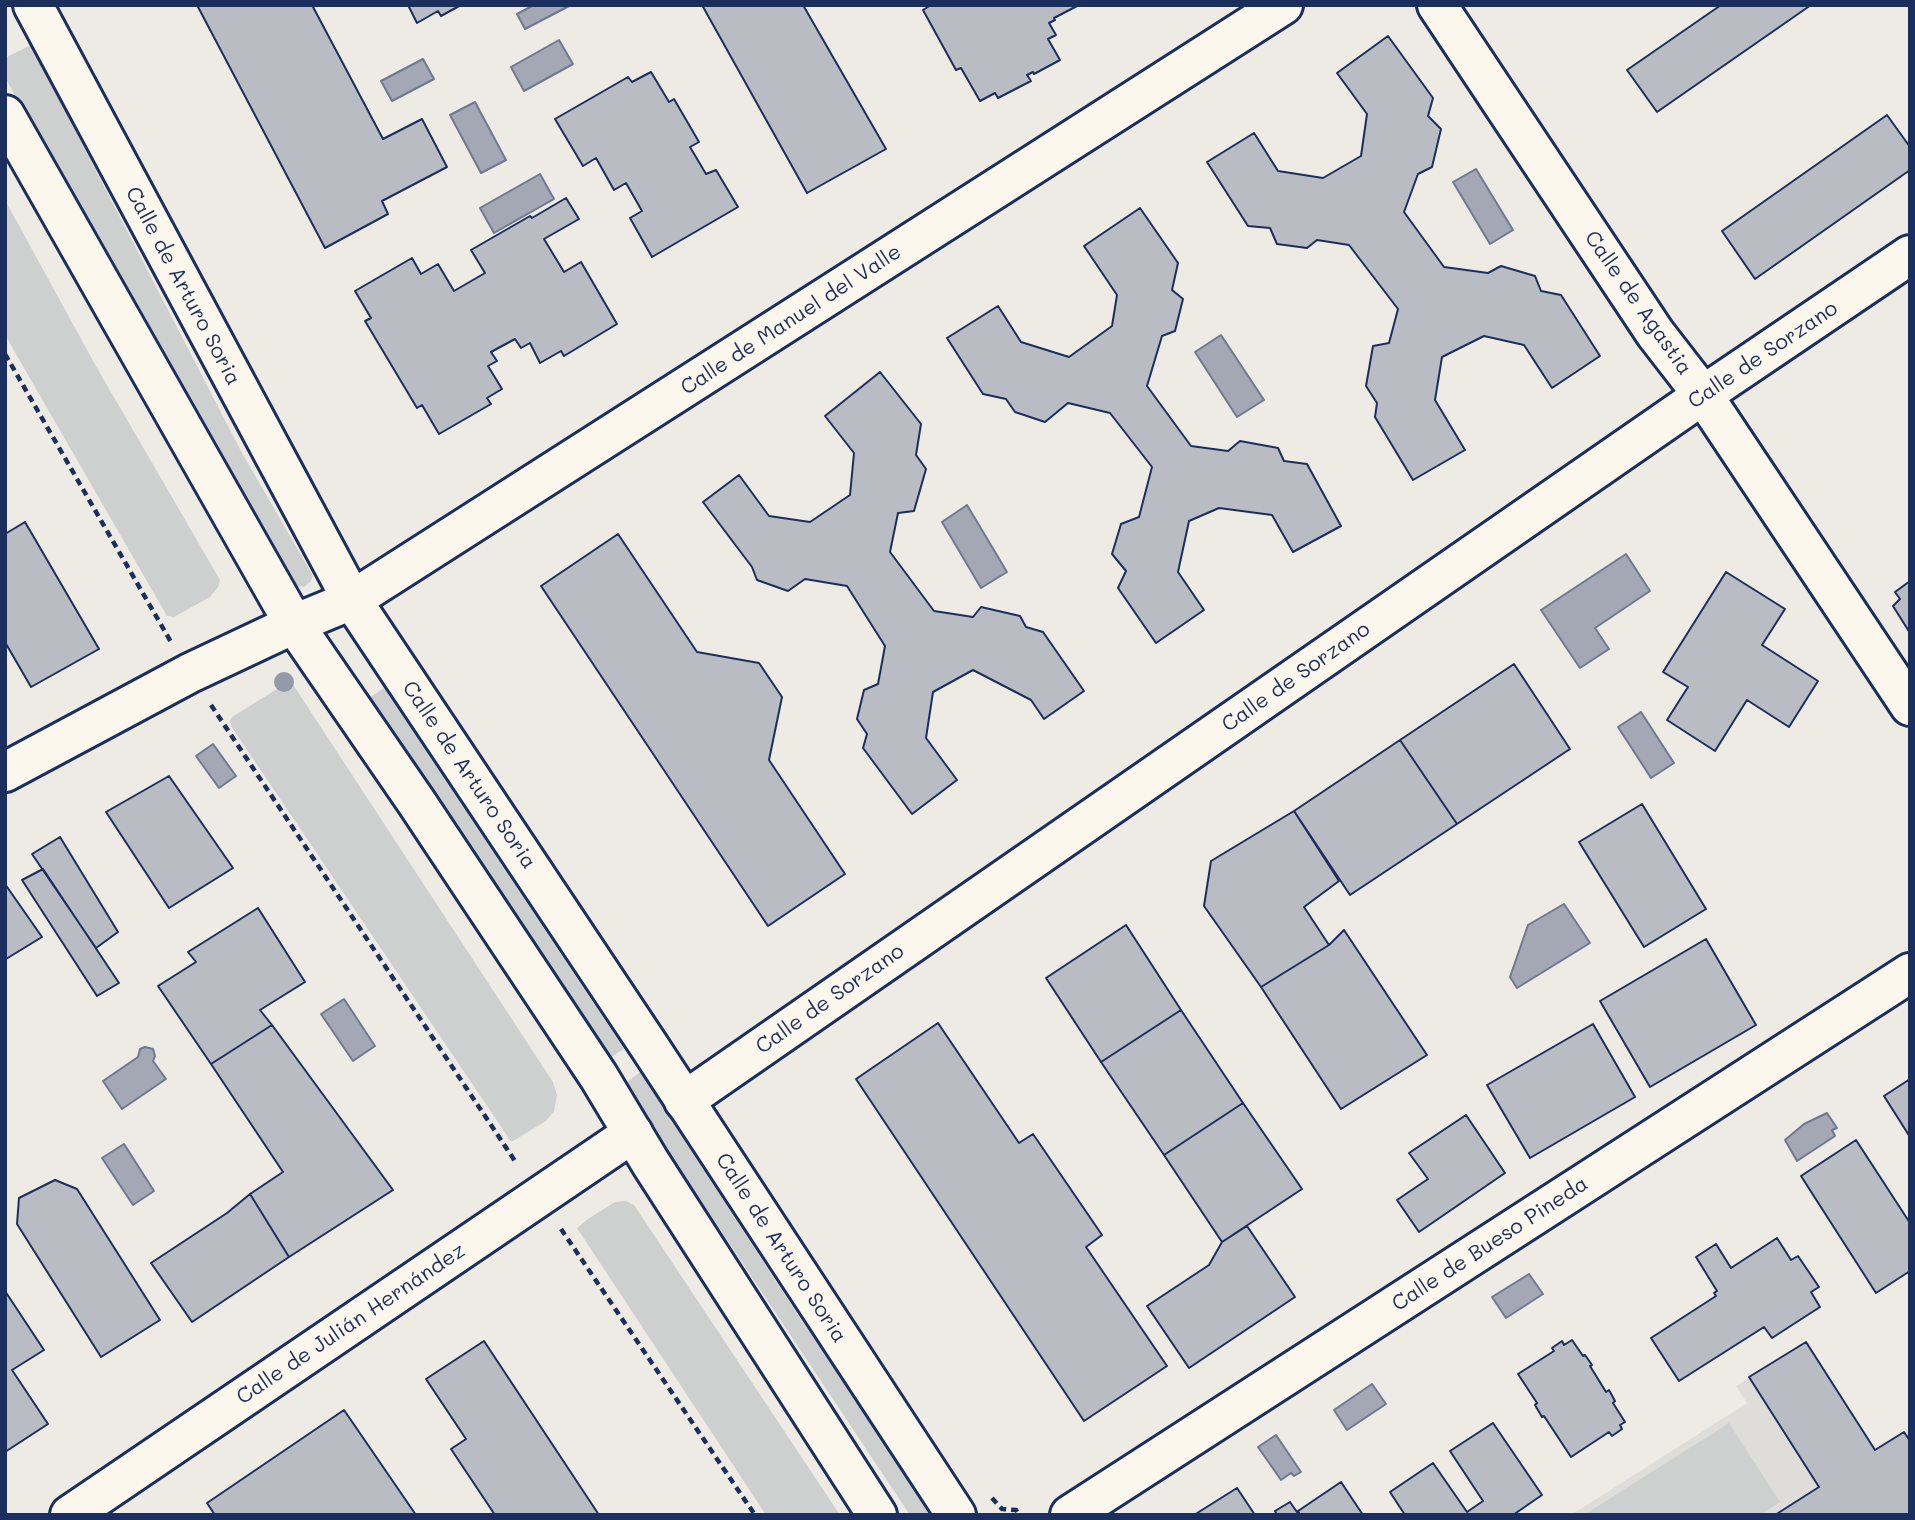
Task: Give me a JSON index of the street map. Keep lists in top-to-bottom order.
{
  "streets": {
    "street": [
      "Calle de Arturo Soria",
      "Calle de Agastia",
      "Calle de Manuel del Valle",
      "Calle de Sorzano",
      "Calle de Bueso Pineda",
      "Calle de Julián Hernández"
    ]
  },
  "crossings": [
    ["Calle de Arturo Soria", "Calle de Manuel del Valle"],
    ["Calle de Arturo Soria", "Calle de Sorzano"],
    ["Calle de Agastia", "Calle de Sorzano"]
  ]
}
